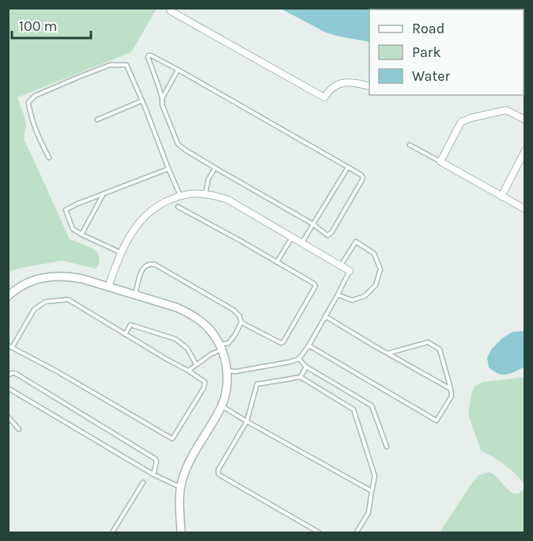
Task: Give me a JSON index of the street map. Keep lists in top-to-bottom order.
{
  "legend": ["Road", "Park", "Water"],
  "scale_bar": "100 m"
}
